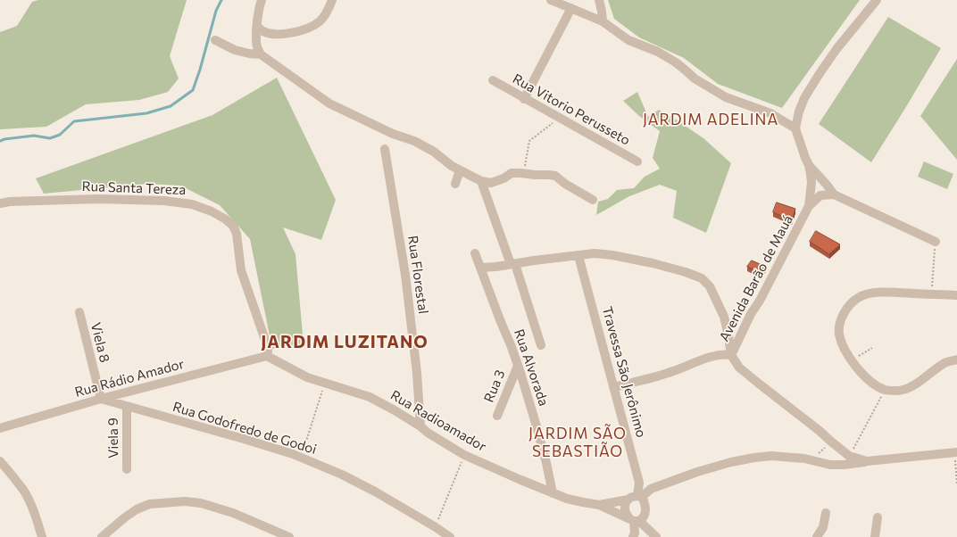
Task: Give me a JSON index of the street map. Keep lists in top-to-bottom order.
{
  "streets": {
    "street": [
      "Rua Vitorio Perusseto",
      "Rua Santa Tereza",
      "Rua Florestal",
      "Avenida Barão de Mauá",
      "Viela 8",
      "Rua Alvorada",
      "Travessa São Jerônimo",
      "Rua Rádio Amador",
      "Rua 3",
      "Rua Radioamador",
      "Rua Godofredo de Godoi",
      "Viela 9"
    ]
  },
  "crossings": [
    ["Rua Santa Tereza", "Rua Rádio Amador"],
    ["Rua Santa Tereza", "Rua Radioamador"],
    ["Rua Florestal", "Rua Radioamador"],
    ["Viela 8", "Rua Rádio Amador"],
    ["Viela 8", "Rua Godofredo de Godoi"],
    ["Rua Alvorada", "Rua 3"],
    ["Rua Alvorada", "Rua Radioamador"],
    ["Travessa São Jerônimo", "Rua Radioamador"],
    ["Rua Rádio Amador", "Rua Radioamador"],
    ["Rua Rádio Amador", "Rua Godofredo de Godoi"],
    ["Rua Godofredo de Godoi", "Viela 9"]
  ],
  "districts": ["JARDIM ADELINA", "JARDIM LUZITANO", "JARDIM SÃO SEBASTIÃO"]
}
